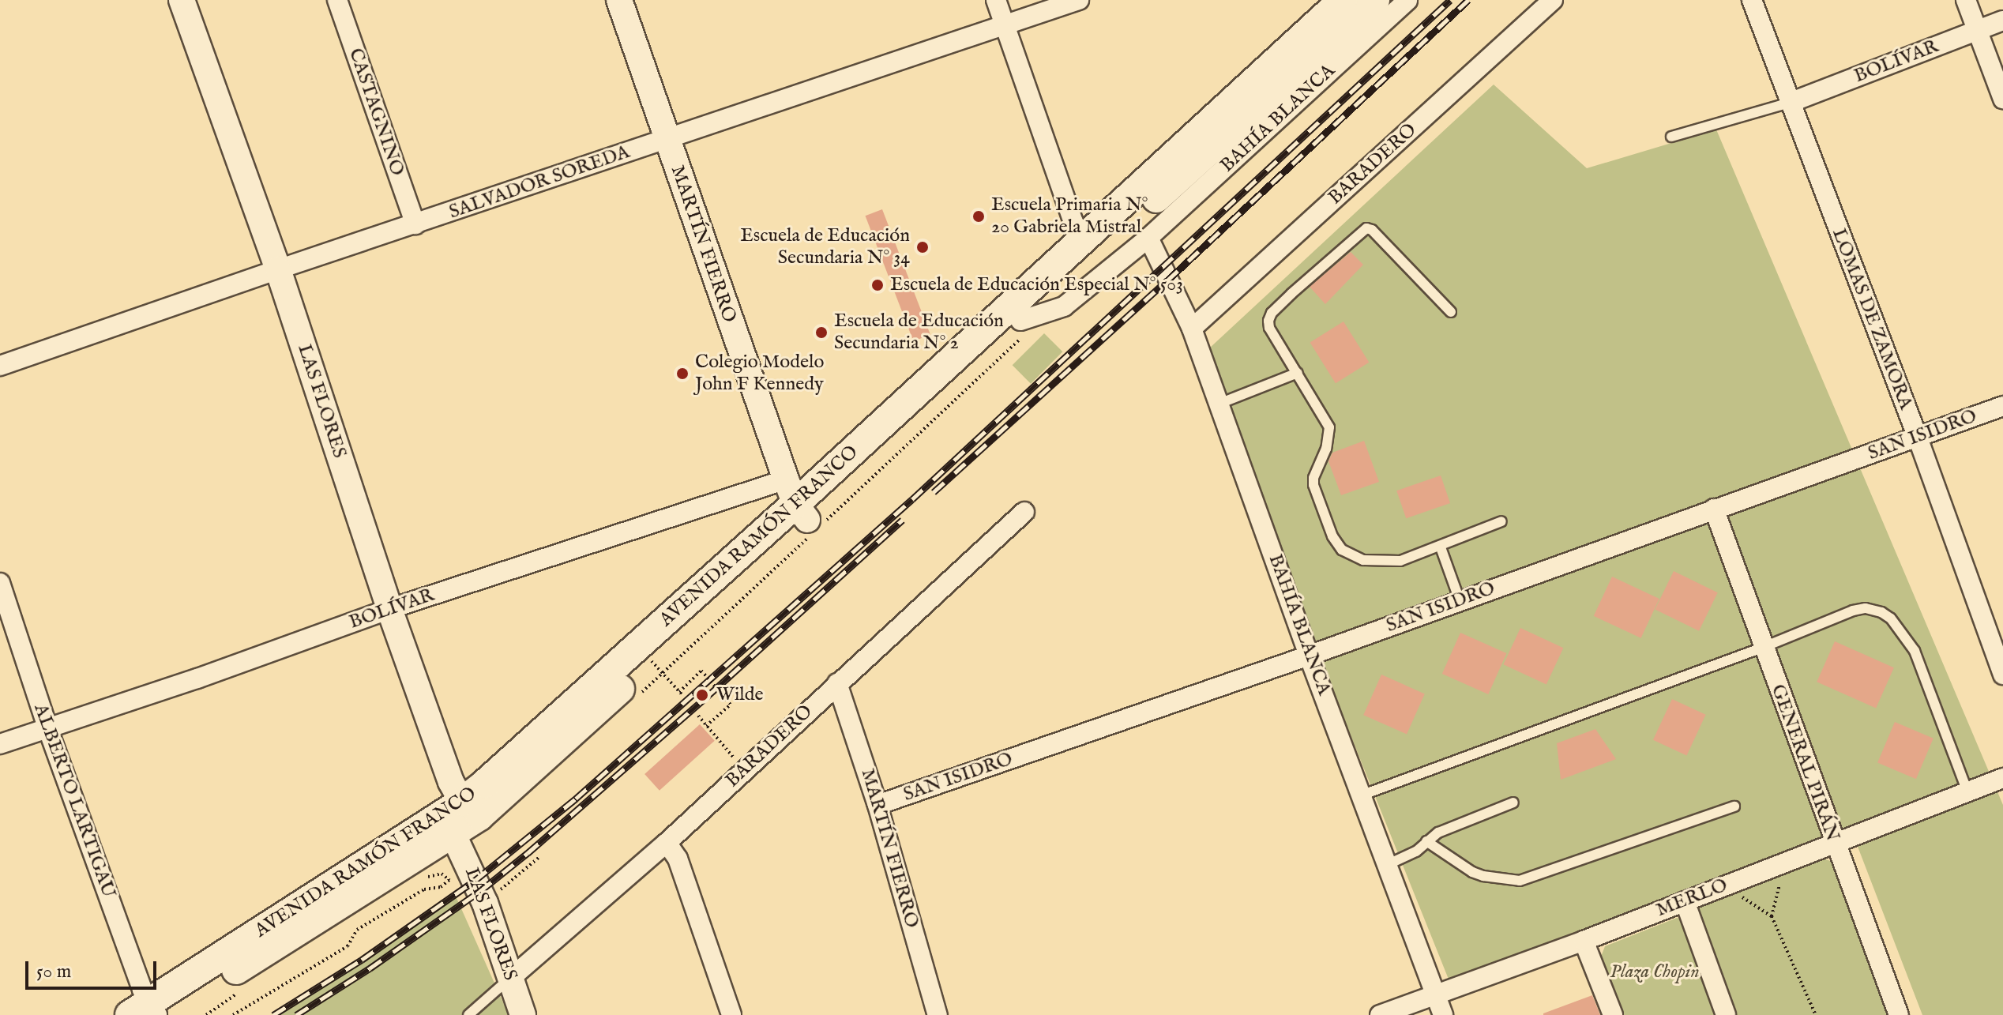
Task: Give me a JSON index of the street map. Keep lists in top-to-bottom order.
{
  "streets": {
    "main road": ["AVENIDA RAMÓN FRANCO"],
    "street": [
      "BOLÍVAR",
      "CASTAGNINO",
      "BAHÍA BLANCA",
      "BARADERO",
      "SALVADOR SOREDA",
      "MARTÍN FIERRO",
      "LOMAS DE ZAMORA",
      "LAS FLORES",
      "SAN ISIDRO",
      "GENERAL PIRÁN",
      "ALBERTO LARTIGAU",
      "MERLO"
    ]
  },
  "crossings": [
    ["BOLÍVAR", "MARTÍN FIERRO"],
    ["BOLÍVAR", "LOMAS DE ZAMORA"],
    ["BOLÍVAR", "LAS FLORES"],
    ["BOLÍVAR", "AVENIDA RAMÓN FRANCO"],
    ["BOLÍVAR", "ALBERTO LARTIGAU"],
    ["CASTAGNINO", "SALVADOR SOREDA"],
    ["BAHÍA BLANCA", "BARADERO"],
    ["BAHÍA BLANCA", "SAN ISIDRO"],
    ["BAHÍA BLANCA", "AVENIDA RAMÓN FRANCO"],
    ["BAHÍA BLANCA", "MERLO"],
    ["BARADERO", "MARTÍN FIERRO"],
    ["BARADERO", "LAS FLORES"],
    ["SALVADOR SOREDA", "MARTÍN FIERRO"],
    ["SALVADOR SOREDA", "LAS FLORES"],
    ["MARTÍN FIERRO", "SAN ISIDRO"],
    ["MARTÍN FIERRO", "AVENIDA RAMÓN FRANCO"],
    ["LOMAS DE ZAMORA", "SAN ISIDRO"],
    ["LAS FLORES", "AVENIDA RAMÓN FRANCO"],
    ["SAN ISIDRO", "GENERAL PIRÁN"],
    ["AVENIDA RAMÓN FRANCO", "ALBERTO LARTIGAU"],
    ["GENERAL PIRÁN", "MERLO"]
  ],
  "parks": ["Plaza Chopin"],
  "places": [
    "Escuela Primaria N° 20 Gabriela Mistral",
    "Escuela de Educación Secundaria N° 34",
    "Escuela de Educación Especial N° 503",
    "Escuela de Educación Secundaria N° 2",
    "Colegio Modelo John F Kennedy",
    "Wilde"
  ],
  "scale_bar": "50 m"
}
